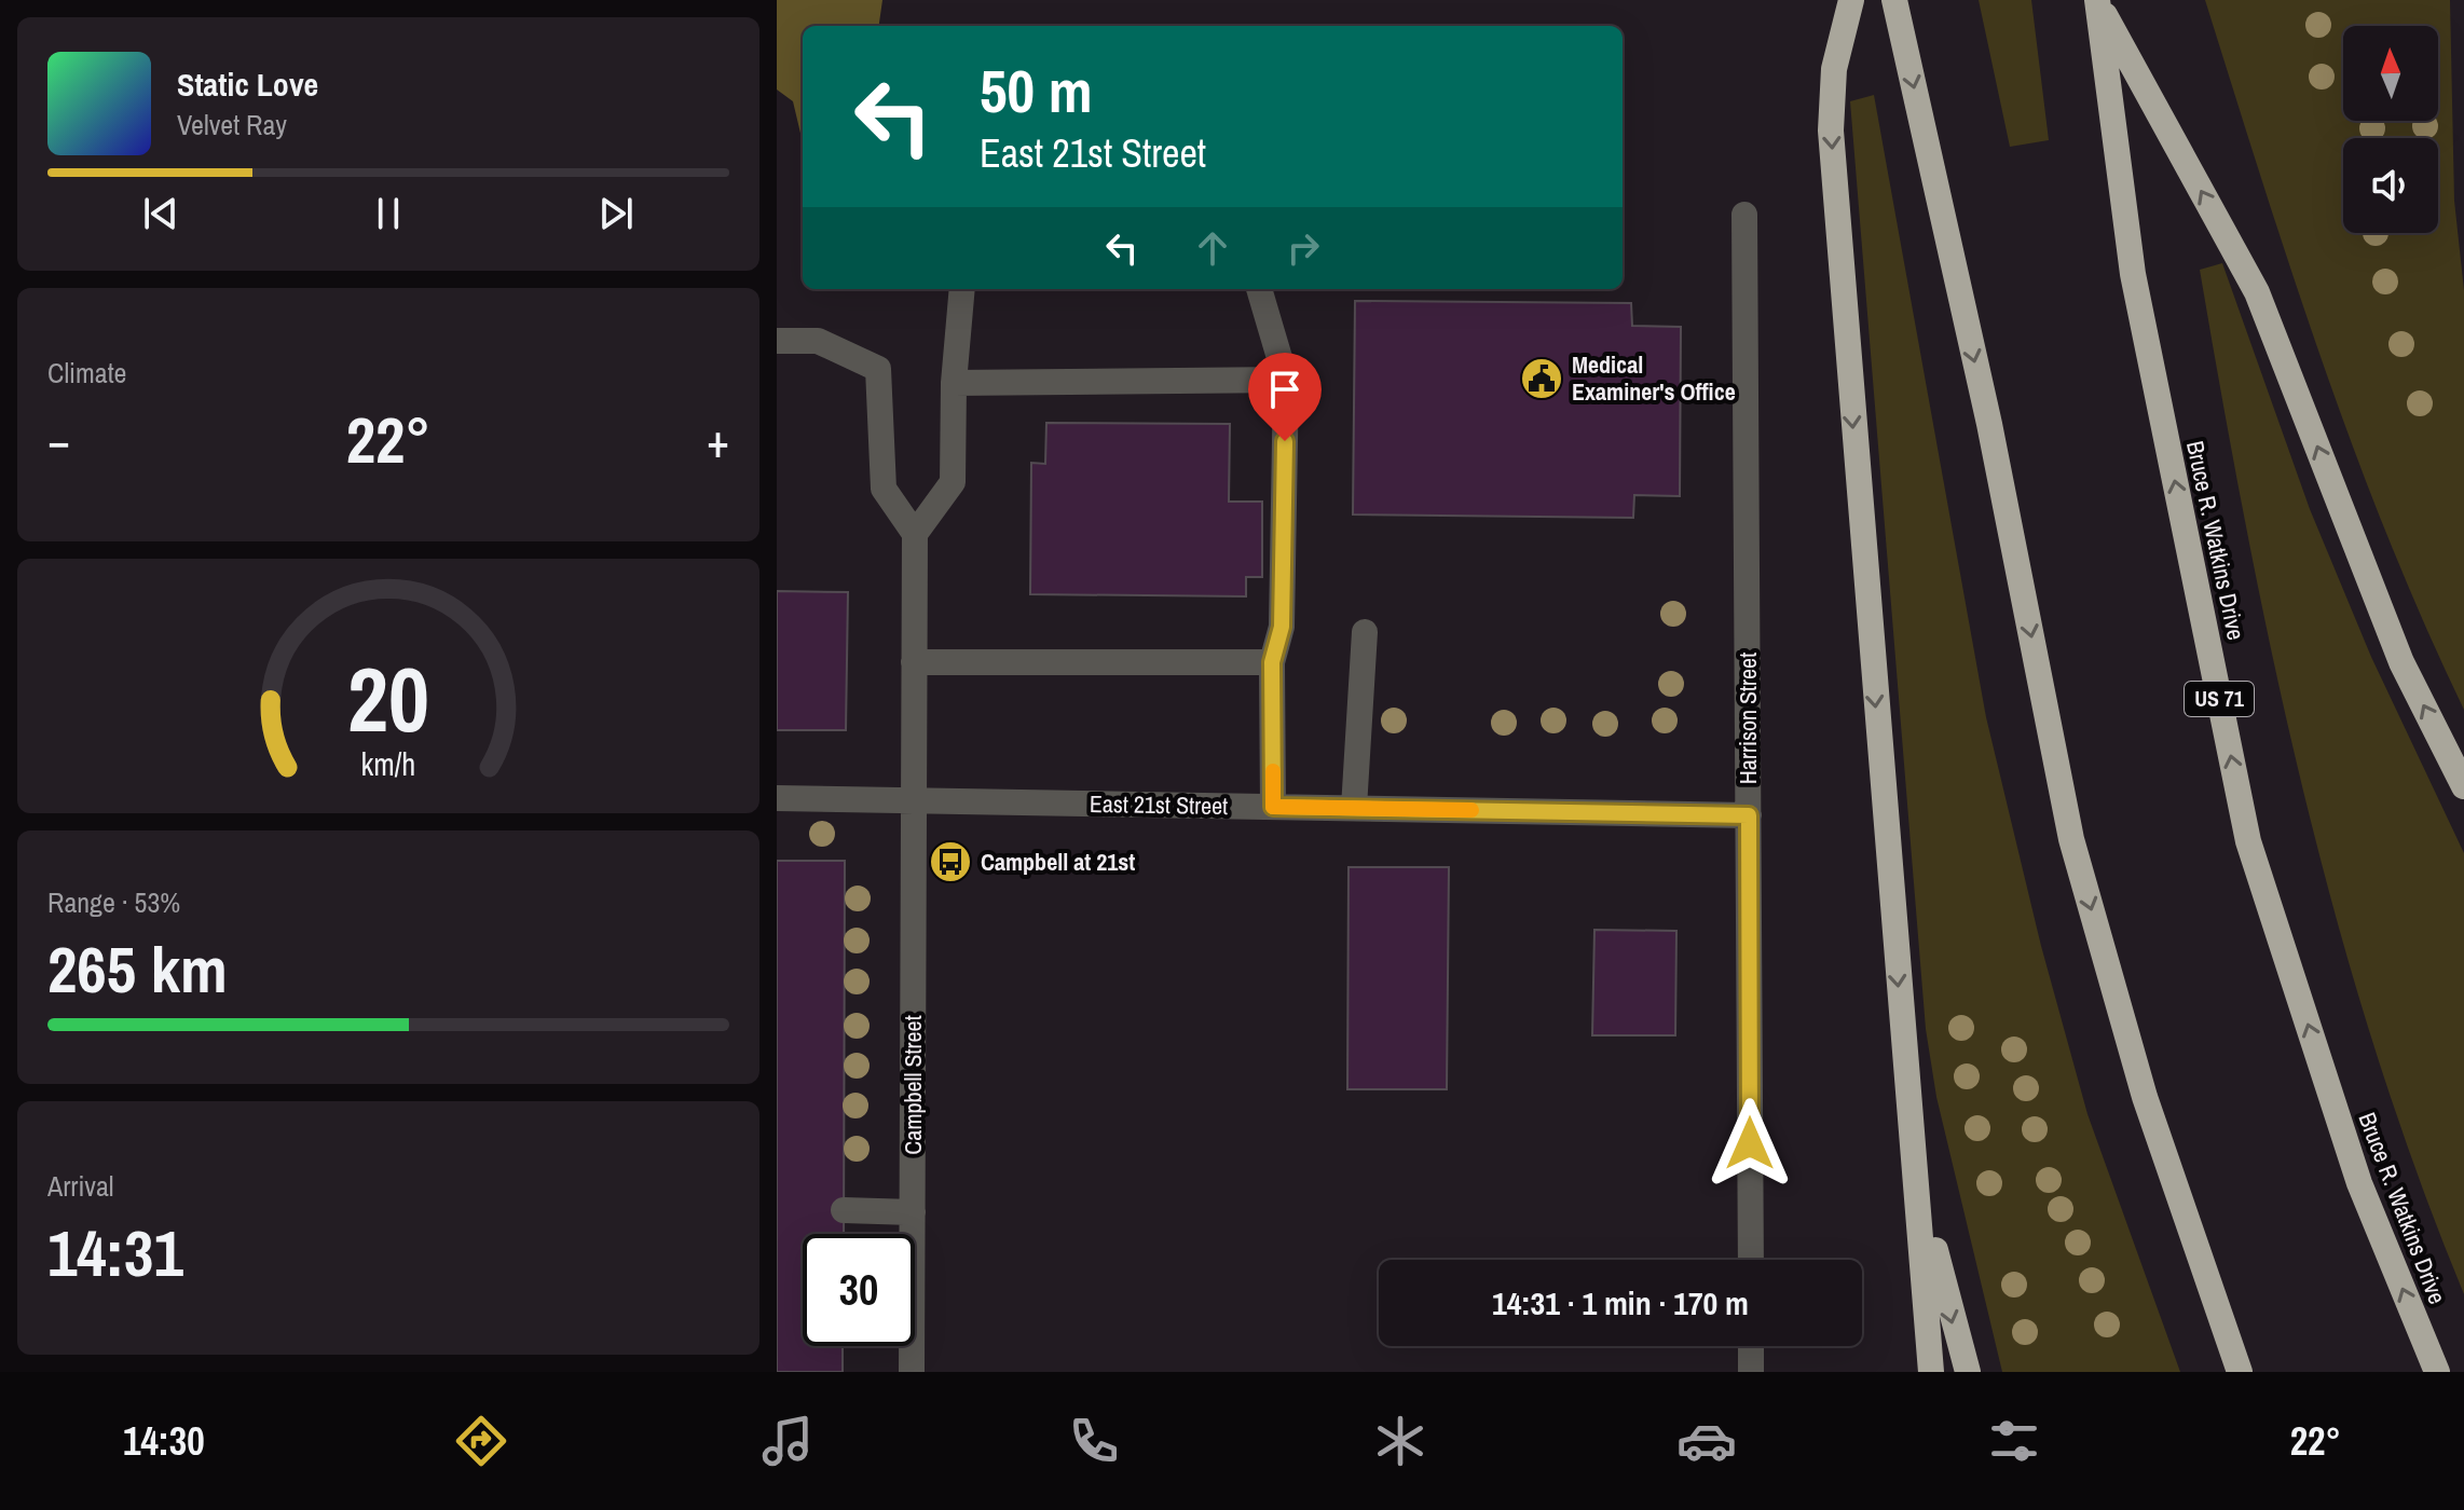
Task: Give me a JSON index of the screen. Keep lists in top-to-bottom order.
{
  "streets": {
    "highway": ["Bruce R. Watkins Drive", "US 71"],
    "street": ["Harrison Street", "East 21st Street", "Campbell Street"]
  },
  "crossings": [
    ["Harrison Street", "East 21st Street"],
    ["East 21st Street", "Campbell Street"]
  ],
  "places": {
    "public building": ["Medical Examiner's Office"],
    "bus stop": ["Campbell at 21st"]
  },
  "north": "top",
  "page": {
    "turn": ["50 m", "East 21st Street"],
    "song": ["Static Love", "Velvet Ray"],
    "tile": [
      "Climate",
      ["Range · 53%", "265 km"],
      ["Arrival", "14:31"]
    ],
    "heat": ["−", "22°", "+"],
    "limit": "30",
    "trip": "14:31 · 1 min · 170 m",
    "tabs": ["14:30", "22°"],
    "gauge": ["20", "km/h"]
  }
}
